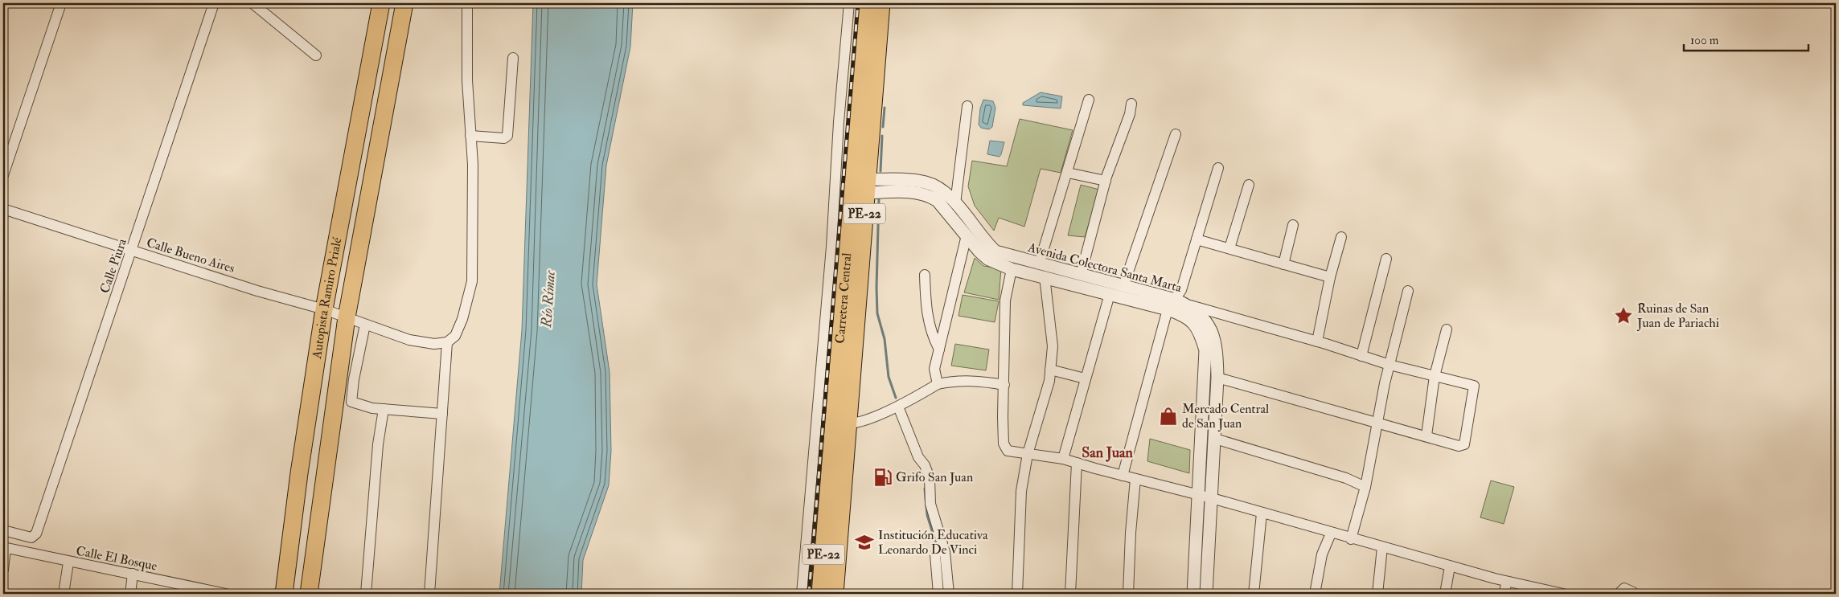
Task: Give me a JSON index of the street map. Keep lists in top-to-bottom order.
{
  "streets": {
    "highway": ["PE-22", "Autopista Ramiro Prialé", "Carretera Central"],
    "street": [
      "Calle Bueno Aires",
      "Calle Piura",
      "Avenida Colectora Santa Marta",
      "Calle El Bosque"
    ]
  },
  "crossings": [
    ["Calle Bueno Aires", "Calle Piura"],
    ["Calle Bueno Aires", "Autopista Ramiro Prialé"],
    ["Avenida Colectora Santa Marta", "Carretera Central"]
  ],
  "districts": ["San Juan"],
  "water": ["Río Rímac"],
  "places": {
    "place": ["Ruinas de San Juan de Pariachi"],
    "shop": ["Mercado Central de San Juan"],
    "fuel station": ["Grifo San Juan"],
    "school or university": ["Institución Educativa Leonardo De Vinci"]
  },
  "scale_bar": "100 m"
}
